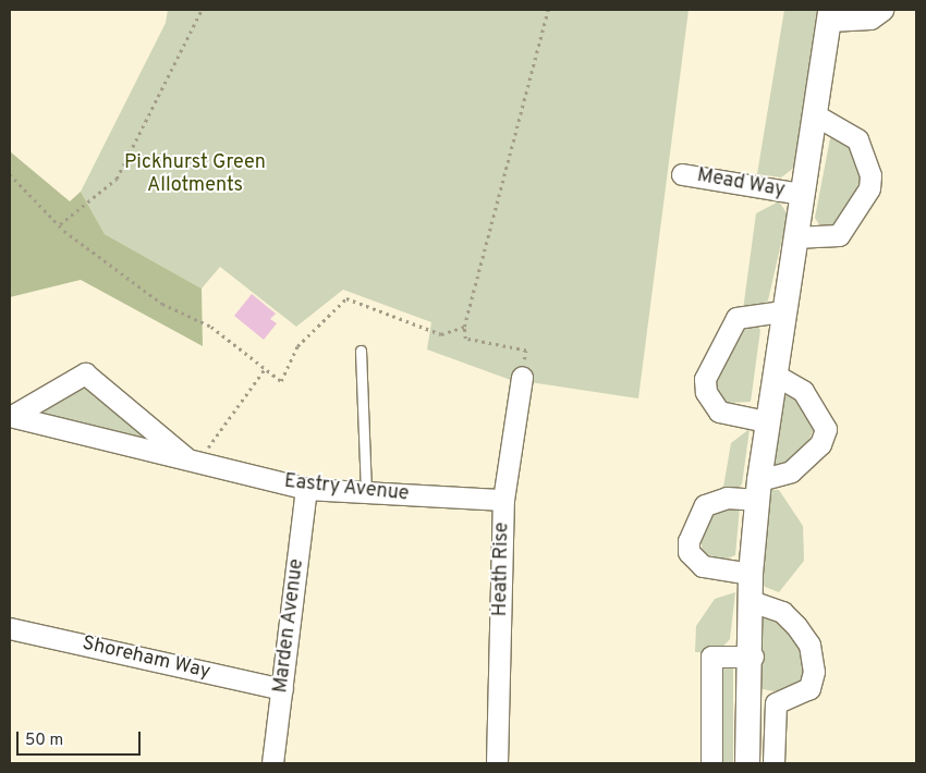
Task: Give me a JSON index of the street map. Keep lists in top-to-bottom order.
{
  "streets": {
    "street": [
      "Mead Way",
      "Eastry Avenue",
      "Heath Rise",
      "Marden Avenue",
      "Shoreham Way"
    ]
  },
  "crossings": [
    ["Eastry Avenue", "Heath Rise"],
    ["Eastry Avenue", "Marden Avenue"],
    ["Marden Avenue", "Shoreham Way"]
  ],
  "parks": ["Pickhurst Green Allotments"],
  "scale_bar": "50 m"
}
